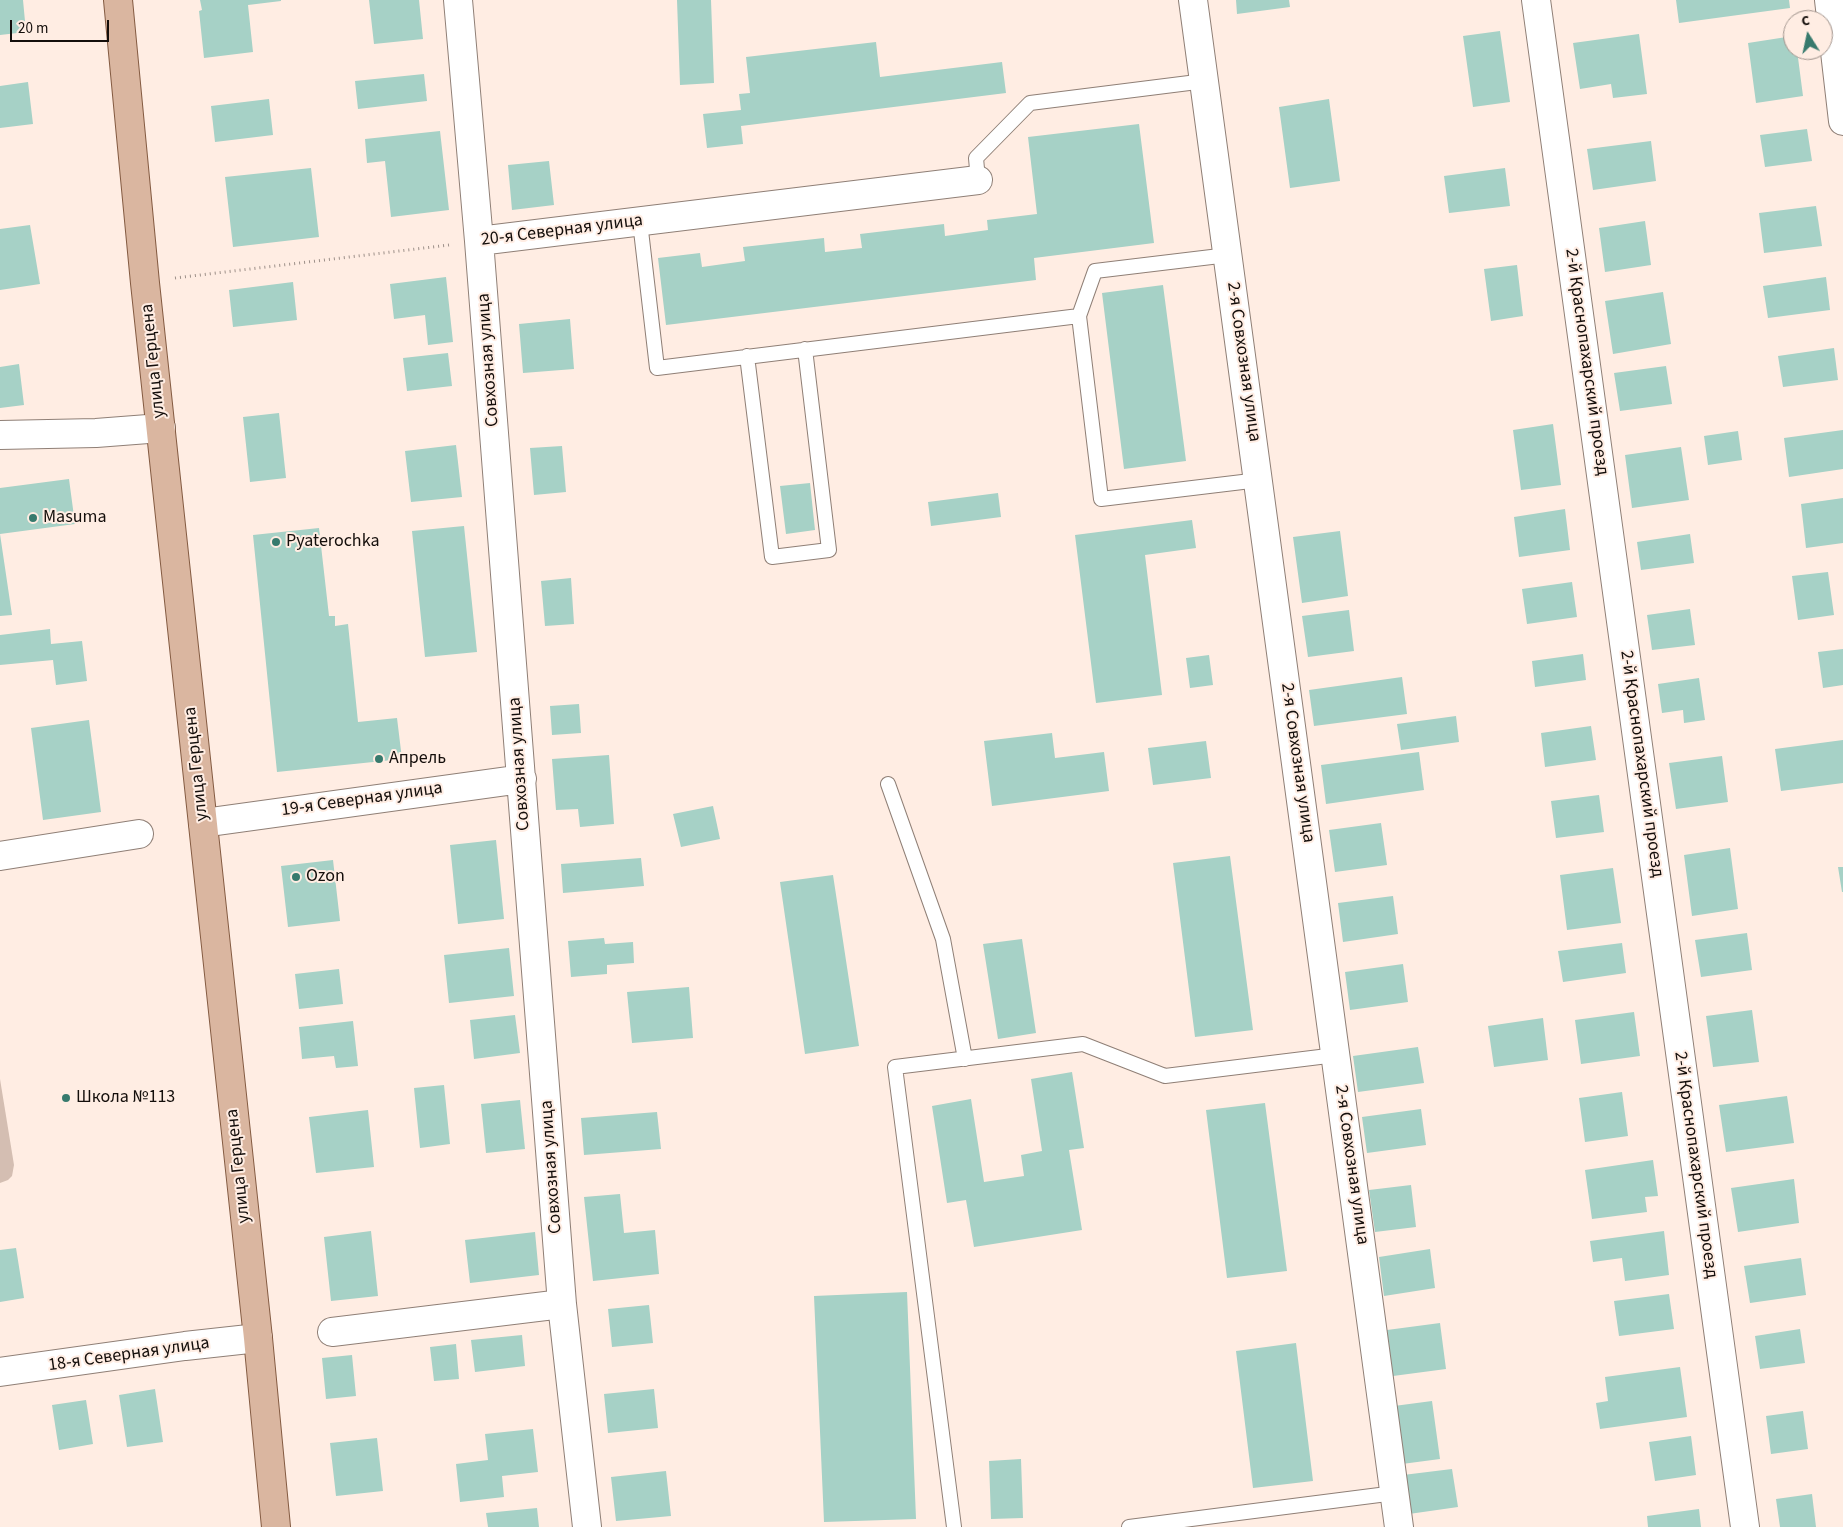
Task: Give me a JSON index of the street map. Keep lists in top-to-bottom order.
{
  "streets": {
    "main road": ["улица Герцена"],
    "street": [
      "20-я Северная улица",
      "Совхозная улица",
      "2-я Совхозная улица",
      "2-й Краснопахарский проезд",
      "19-я Северная улица",
      "18-я Северная улица"
    ]
  },
  "crossings": [
    ["20-я Северная улица", "Совхозная улица"],
    ["20-я Северная улица", "улица Герцена"],
    ["Совхозная улица", "19-я Северная улица"],
    ["улица Герцена", "19-я Северная улица"],
    ["улица Герцена", "18-я Северная улица"]
  ],
  "places": [
    "Masuma",
    "Pyaterochka",
    "Апрель",
    "Ozon",
    "Школа №113"
  ],
  "scale_bar": "20 m",
  "north": "top"
}
